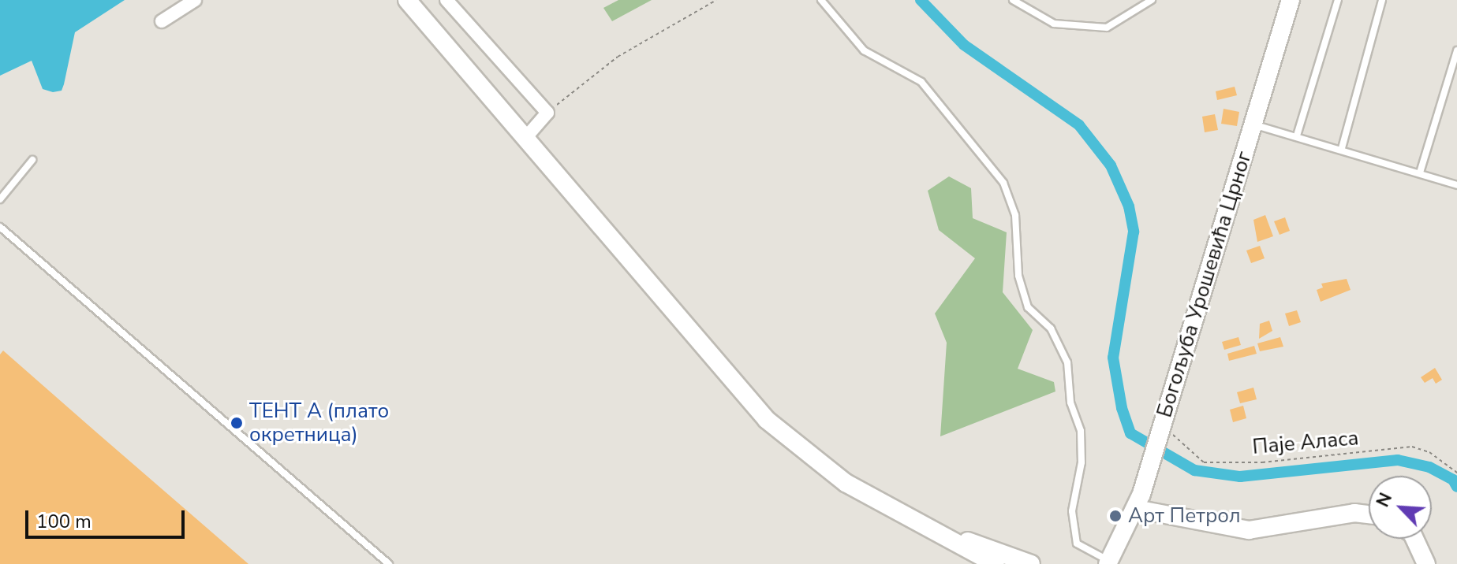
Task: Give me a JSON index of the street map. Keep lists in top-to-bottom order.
{
  "streets": {
    "main road": ["Богољуба Урошевића Црног"],
    "path": ["Паје Аласа"]
  },
  "crossings": [
    ["Богољуба Урошевића Црног", "Паје Аласа"]
  ],
  "places": ["ТЕНТ А (плато окретница)", "Арт Петрол"],
  "scale_bar": "100 m",
  "north": "top left"
}
